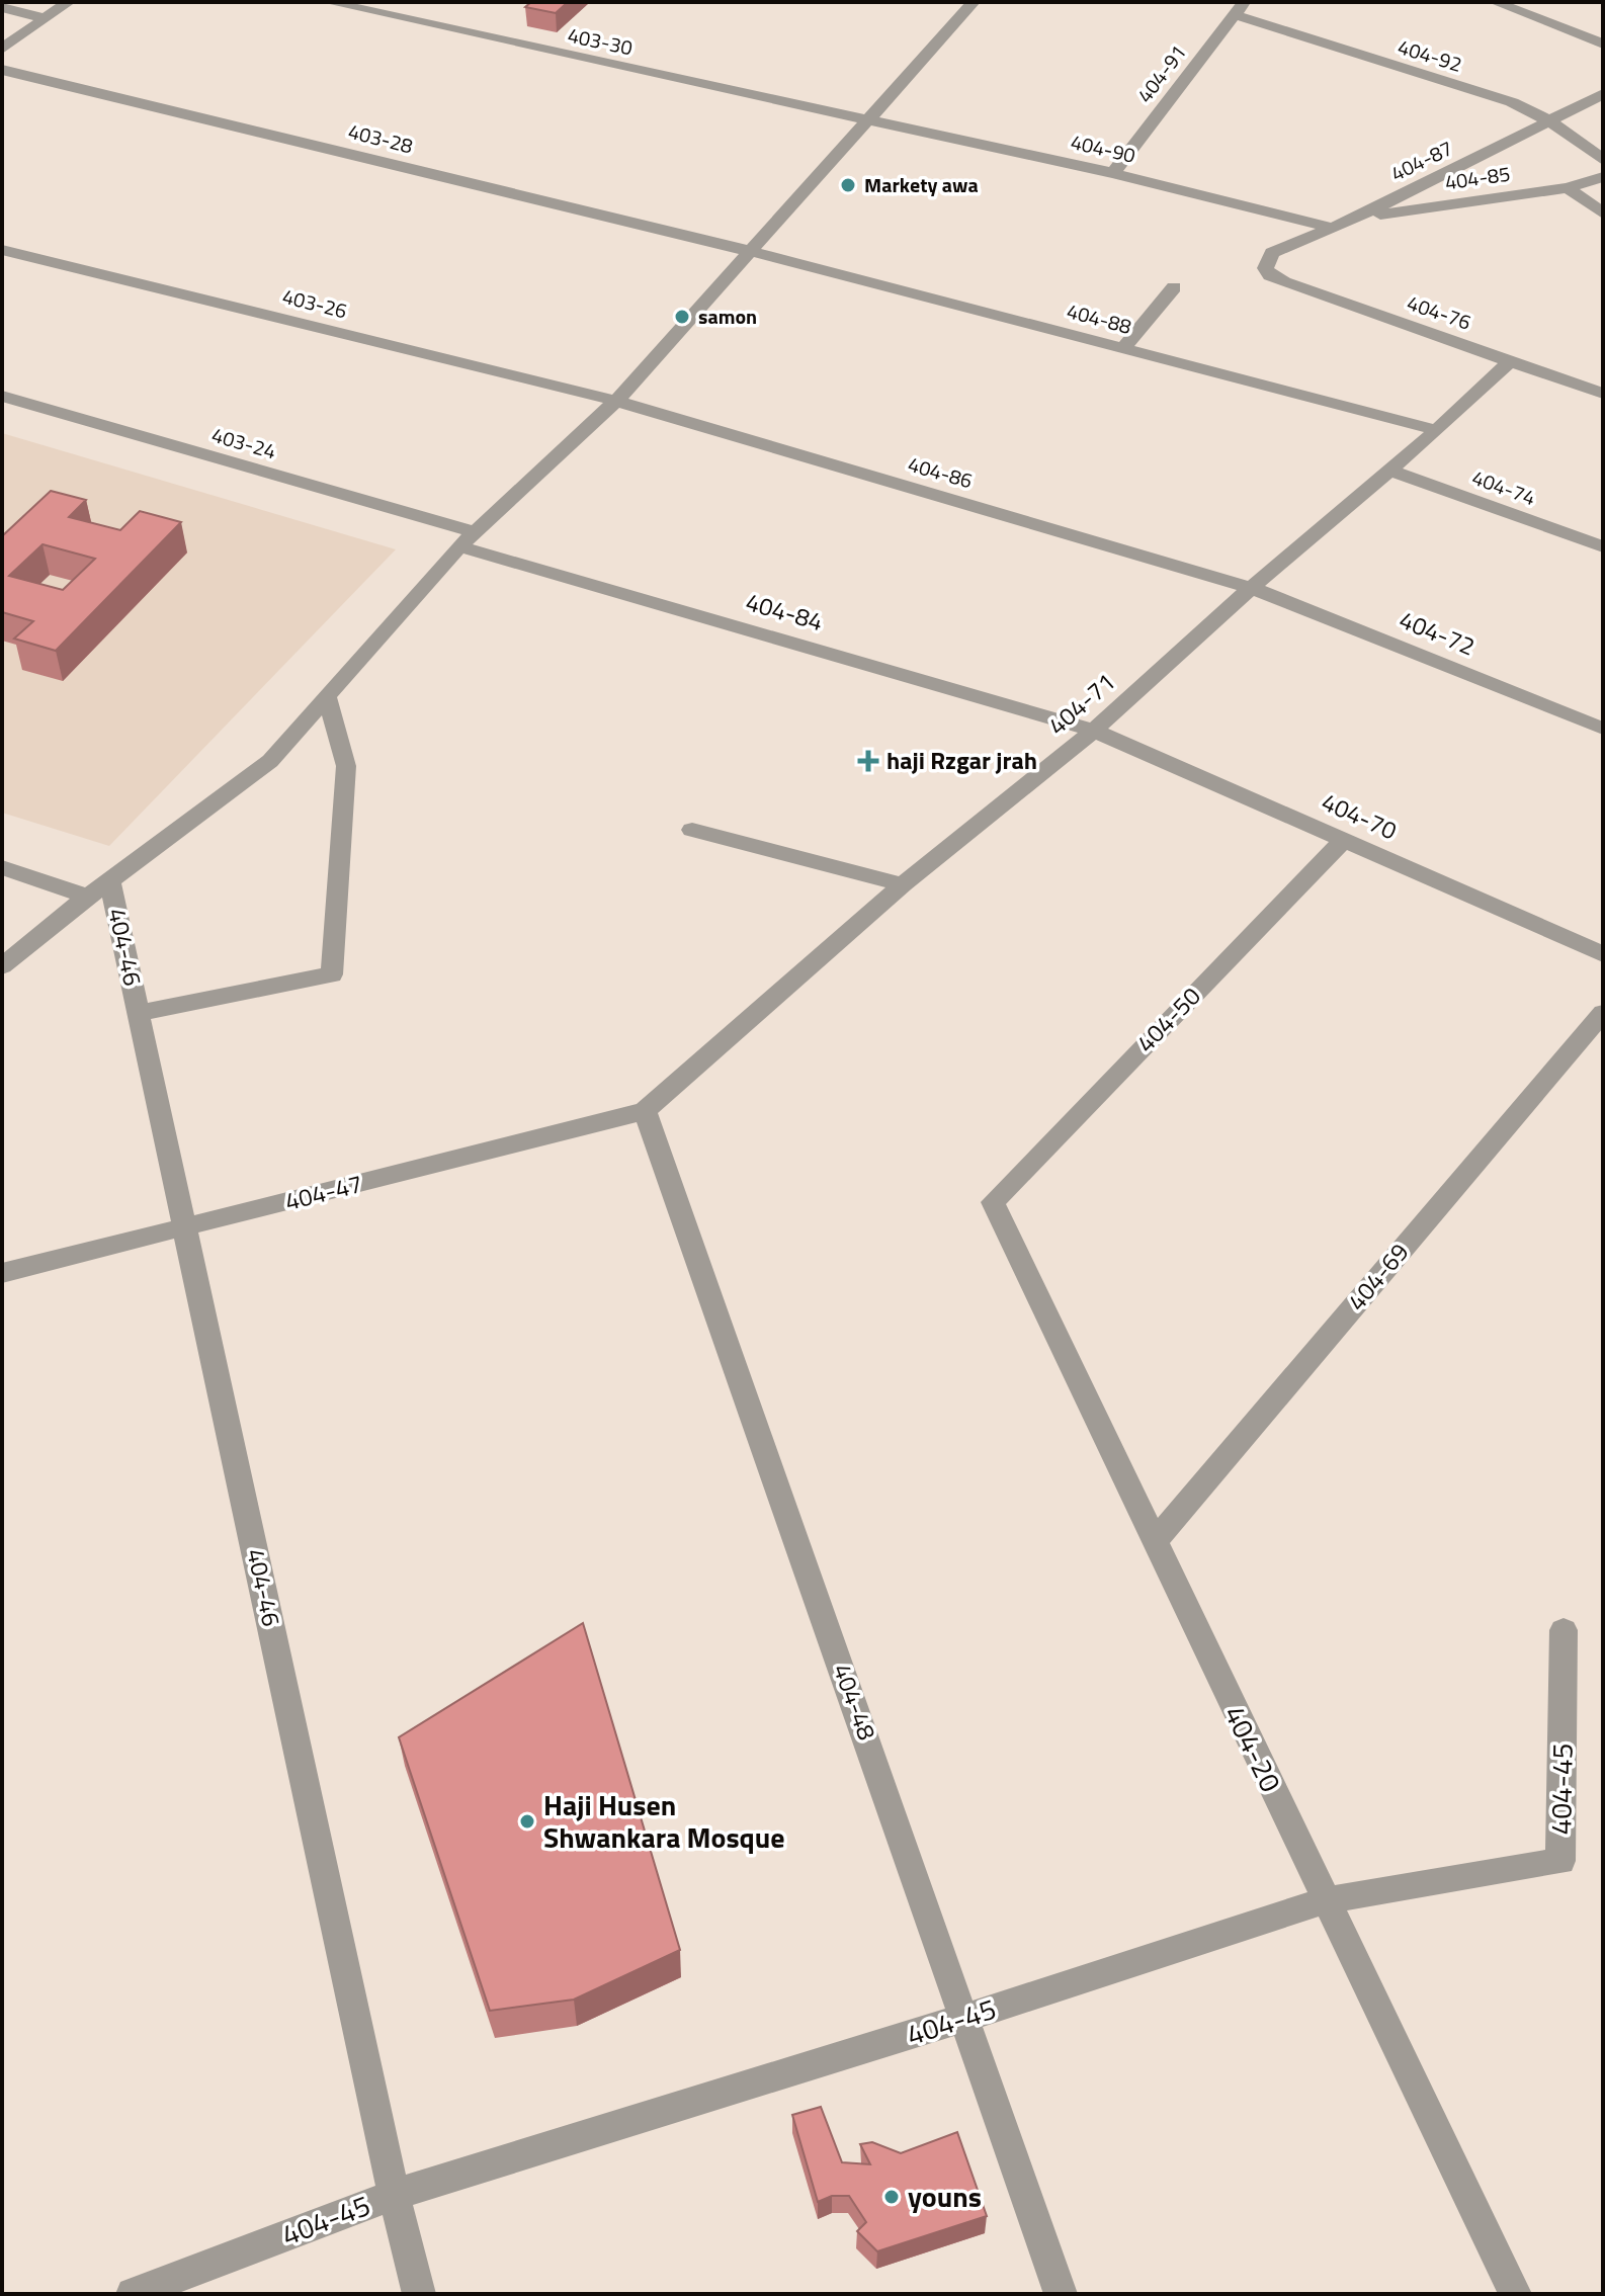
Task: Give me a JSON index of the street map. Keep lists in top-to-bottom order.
{
  "streets": {
    "street": [
      "403-30",
      "404-92",
      "404-91",
      "403-28",
      "404-90",
      "404-87",
      "404-85",
      "403-26",
      "404-76",
      "404-88",
      "403-24",
      "404-86",
      "404-74",
      "404-84",
      "404-72",
      "404-71",
      "404-70",
      "404-46",
      "404-50",
      "404-47",
      "404-69",
      "404-48",
      "404-20",
      "404-45"
    ]
  },
  "crossings": [
    ["403-30", "404-90"],
    ["404-92", "404-91"],
    ["404-92", "404-87"],
    ["404-91", "404-90"],
    ["403-28", "404-88"],
    ["404-90", "404-87"],
    ["404-87", "404-85"],
    ["404-87", "404-76"],
    ["403-26", "404-86"],
    ["404-76", "404-71"],
    ["404-88", "404-71"],
    ["403-24", "404-84"],
    ["404-86", "404-72"],
    ["404-86", "404-71"],
    ["404-74", "404-71"],
    ["404-84", "404-71"],
    ["404-84", "404-70"],
    ["404-72", "404-71"],
    ["404-71", "404-70"],
    ["404-71", "404-47"],
    ["404-71", "404-48"],
    ["404-70", "404-50"],
    ["404-46", "404-47"],
    ["404-46", "404-45"],
    ["404-50", "404-20"],
    ["404-47", "404-48"],
    ["404-69", "404-20"],
    ["404-48", "404-45"],
    ["404-20", "404-45"]
  ],
  "places": {
    "other": [
      "Markety awa",
      "samon",
      "Haji Husen Shwankara Mosque",
      "youns"
    ],
    "health": ["haji Rzgar jrah"]
  }
}
